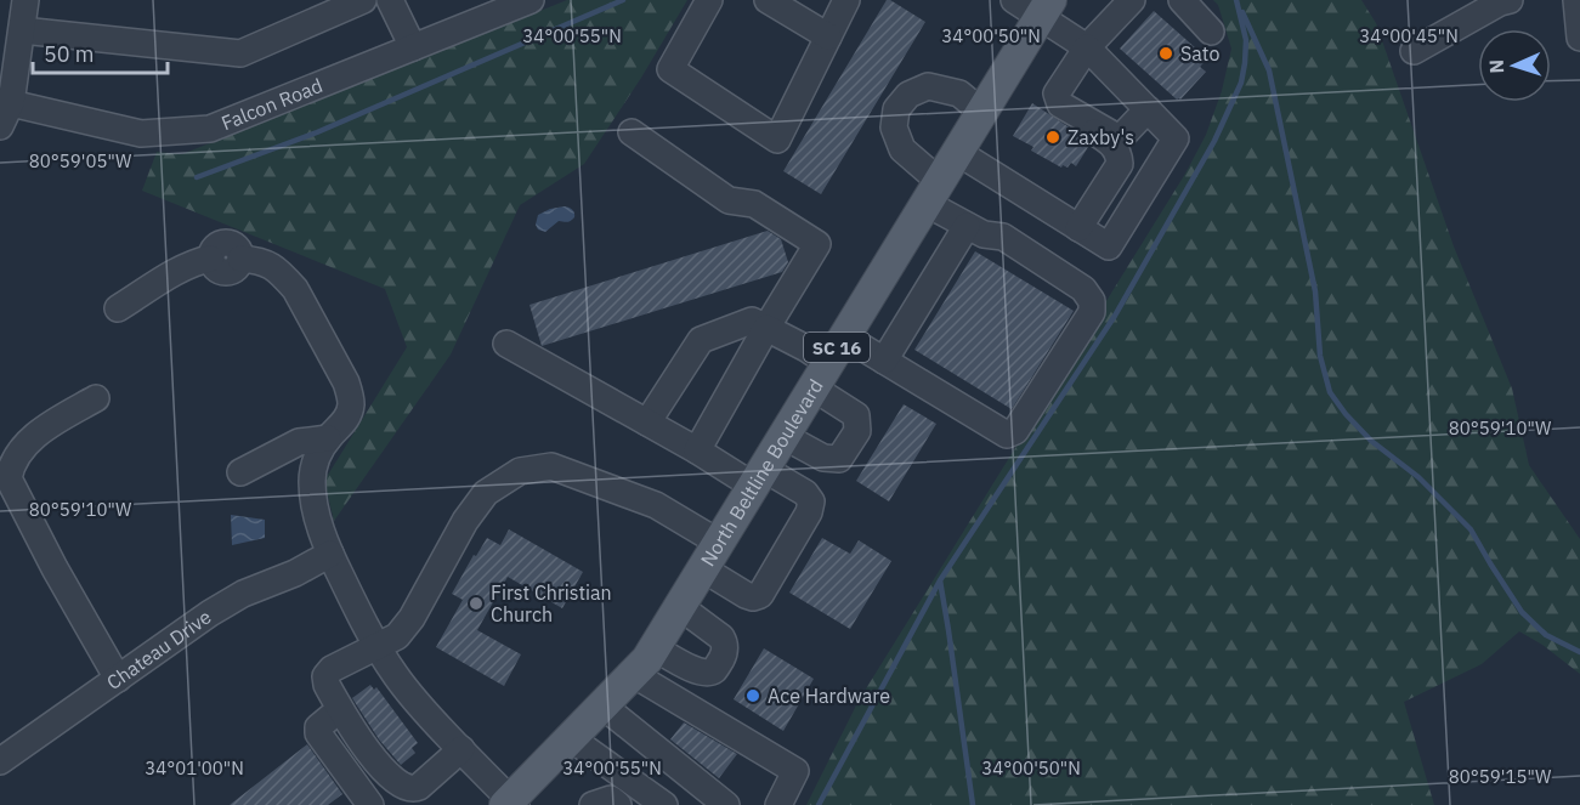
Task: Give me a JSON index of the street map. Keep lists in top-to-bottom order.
{
  "streets": {
    "main road": ["SC 16", "North Beltline Boulevard"],
    "street": ["Falcon Road", "Chateau Drive"]
  },
  "places": [
    "Sato",
    "Zaxby's",
    "First Christian Church",
    "Ace Hardware"
  ],
  "scale_bar": "50 m",
  "north": "left",
  "coordinates": [
    "34°00'55\"N",
    "34°00'50\"N",
    "34°00'45\"N",
    "80°59'05\"W",
    "80°59'10\"W",
    "34°01'00\"N",
    "80°59'15\"W"
  ]
}
